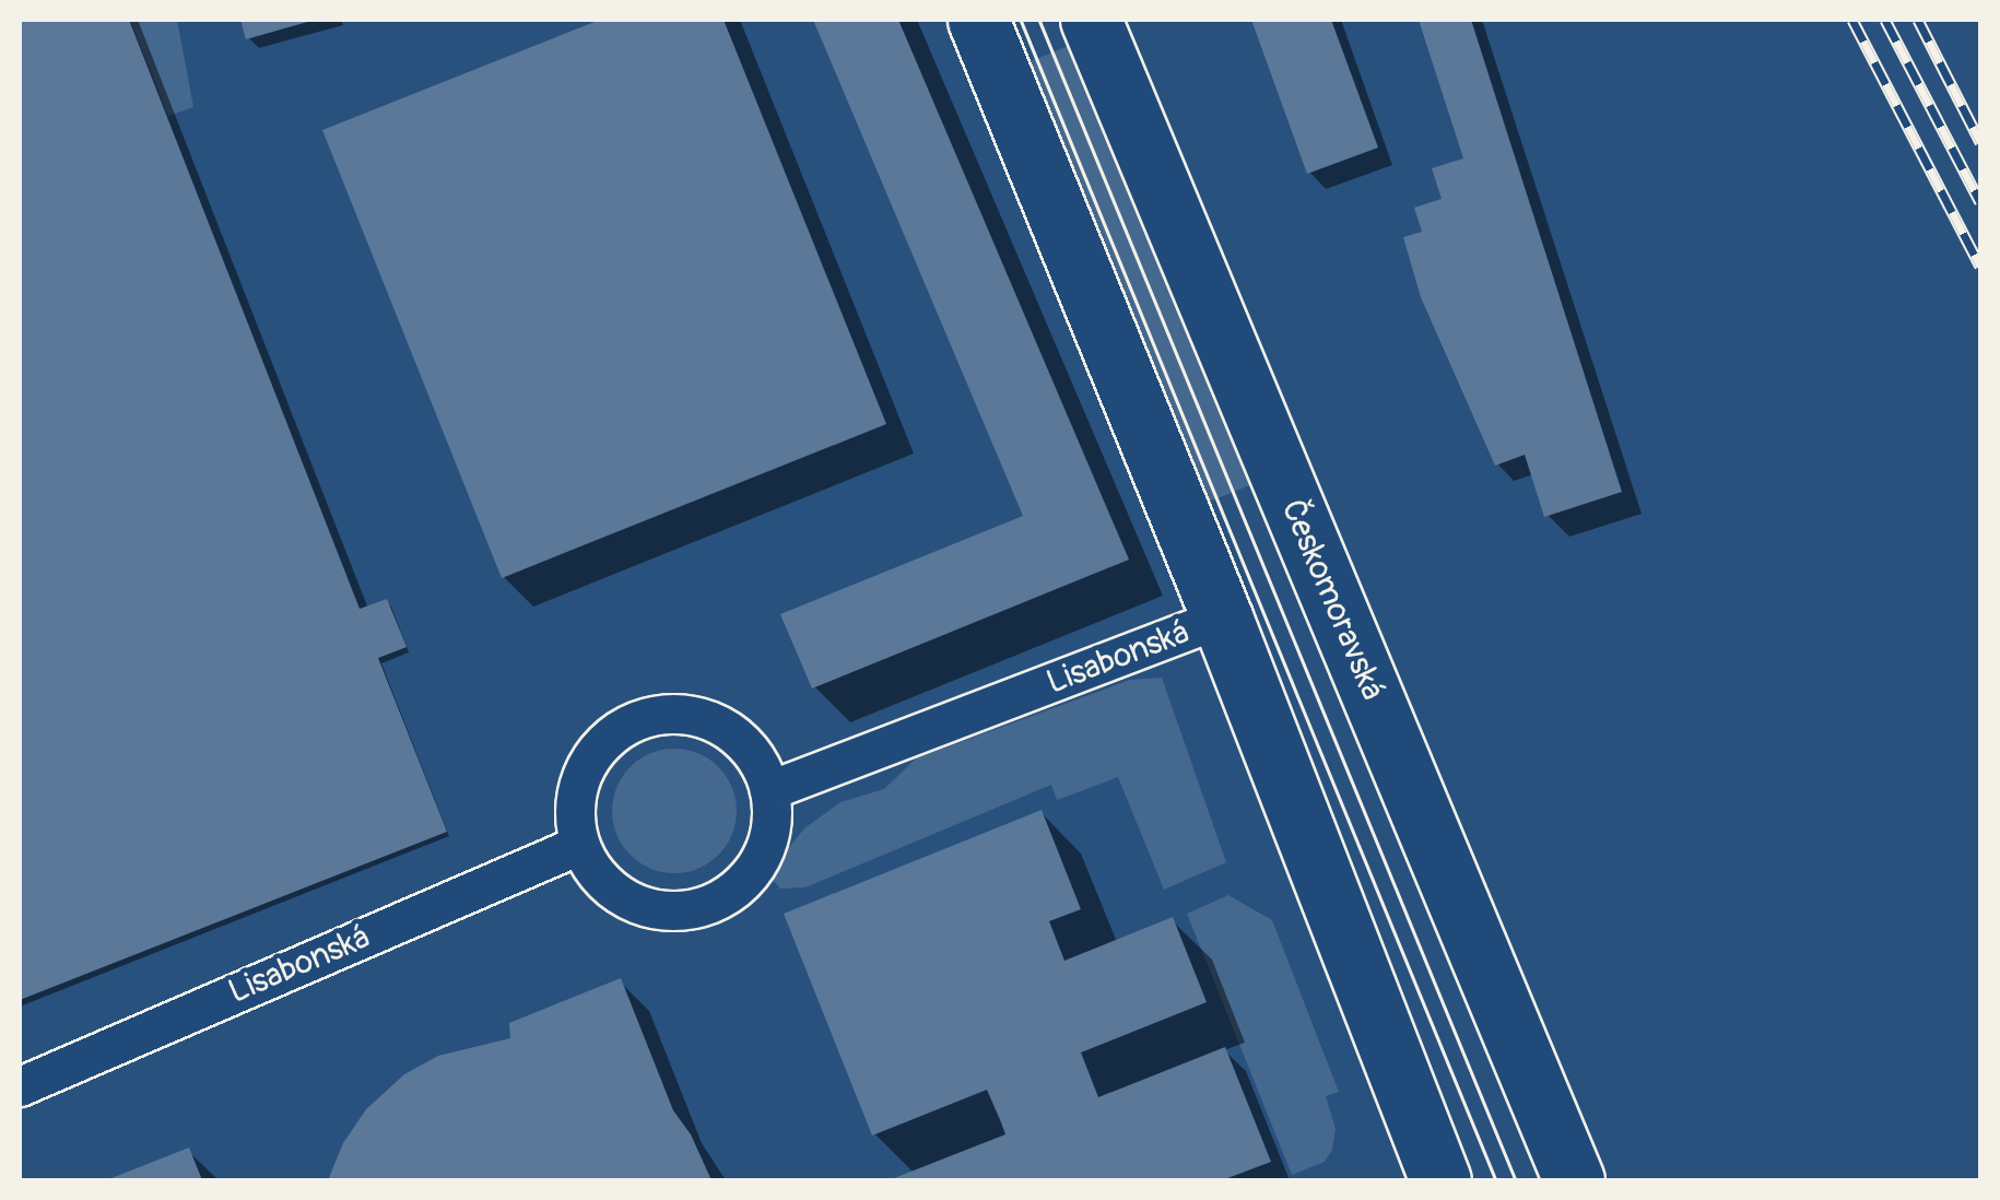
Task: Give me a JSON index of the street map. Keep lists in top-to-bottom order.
{
  "streets": {
    "main road": ["Českomoravská"],
    "street": ["Lisabonská"]
  }
}
